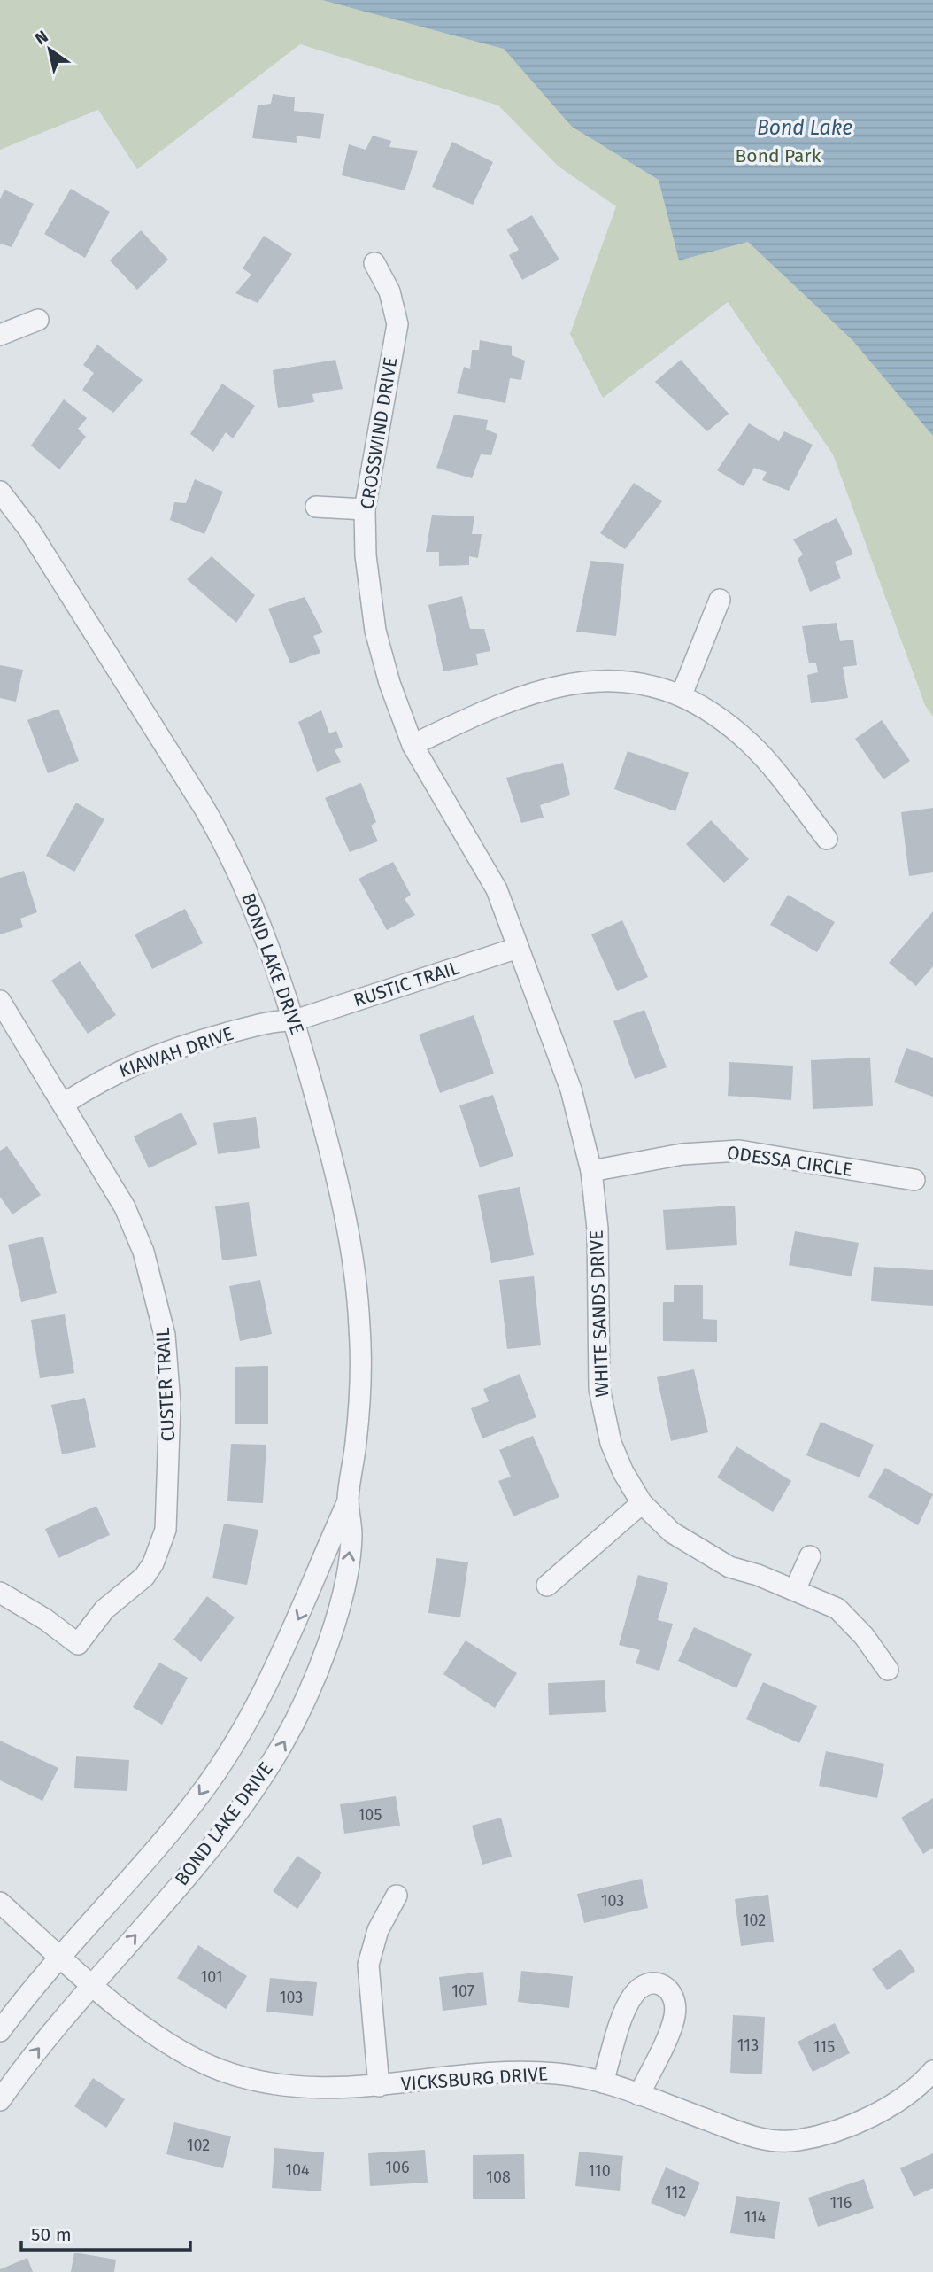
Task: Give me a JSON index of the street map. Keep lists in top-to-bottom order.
{
  "streets": {
    "street": [
      "CROSSWIND DRIVE",
      "BOND LAKE DRIVE",
      "RUSTIC TRAIL",
      "KIAWAH DRIVE",
      "ODESSA CIRCLE",
      "WHITE SANDS DRIVE",
      "CUSTER TRAIL",
      "VICKSBURG DRIVE"
    ]
  },
  "crossings": [
    ["CROSSWIND DRIVE", "RUSTIC TRAIL"],
    ["CROSSWIND DRIVE", "WHITE SANDS DRIVE"],
    ["BOND LAKE DRIVE", "RUSTIC TRAIL"],
    ["BOND LAKE DRIVE", "KIAWAH DRIVE"],
    ["BOND LAKE DRIVE", "VICKSBURG DRIVE"],
    ["RUSTIC TRAIL", "KIAWAH DRIVE"],
    ["RUSTIC TRAIL", "WHITE SANDS DRIVE"],
    ["KIAWAH DRIVE", "CUSTER TRAIL"],
    ["ODESSA CIRCLE", "WHITE SANDS DRIVE"]
  ],
  "water": ["Bond Lake"],
  "parks": ["Bond Park"],
  "house_numbers": [
    "105",
    "103",
    "102",
    "101",
    "107",
    "103",
    "113",
    "115",
    "102",
    "106",
    "104",
    "110",
    "108",
    "112",
    "116",
    "114"
  ],
  "scale_bar": "50 m",
  "north": "top left"
}
